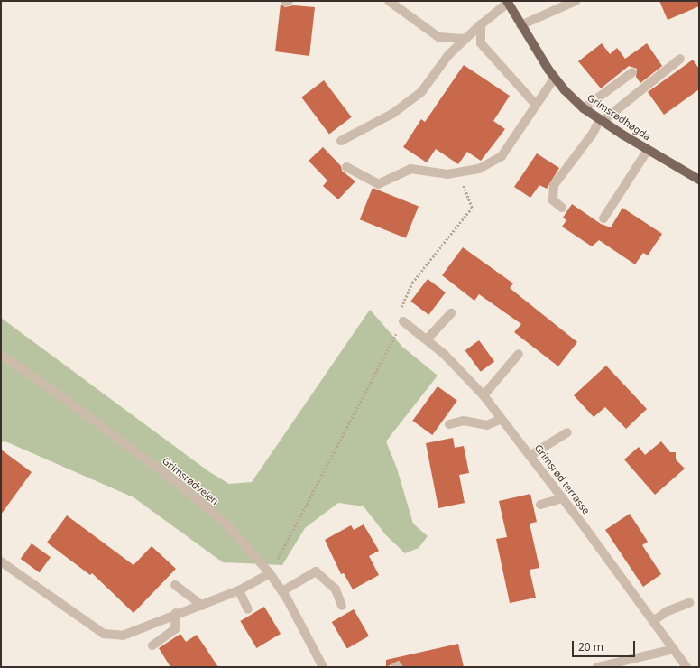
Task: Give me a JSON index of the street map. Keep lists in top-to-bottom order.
{
  "streets": {
    "main road": ["Grimsrødhøgda"],
    "street": ["Grimsrød terrasse", "Grimsrødveien"]
  },
  "scale_bar": "20 m"
}
